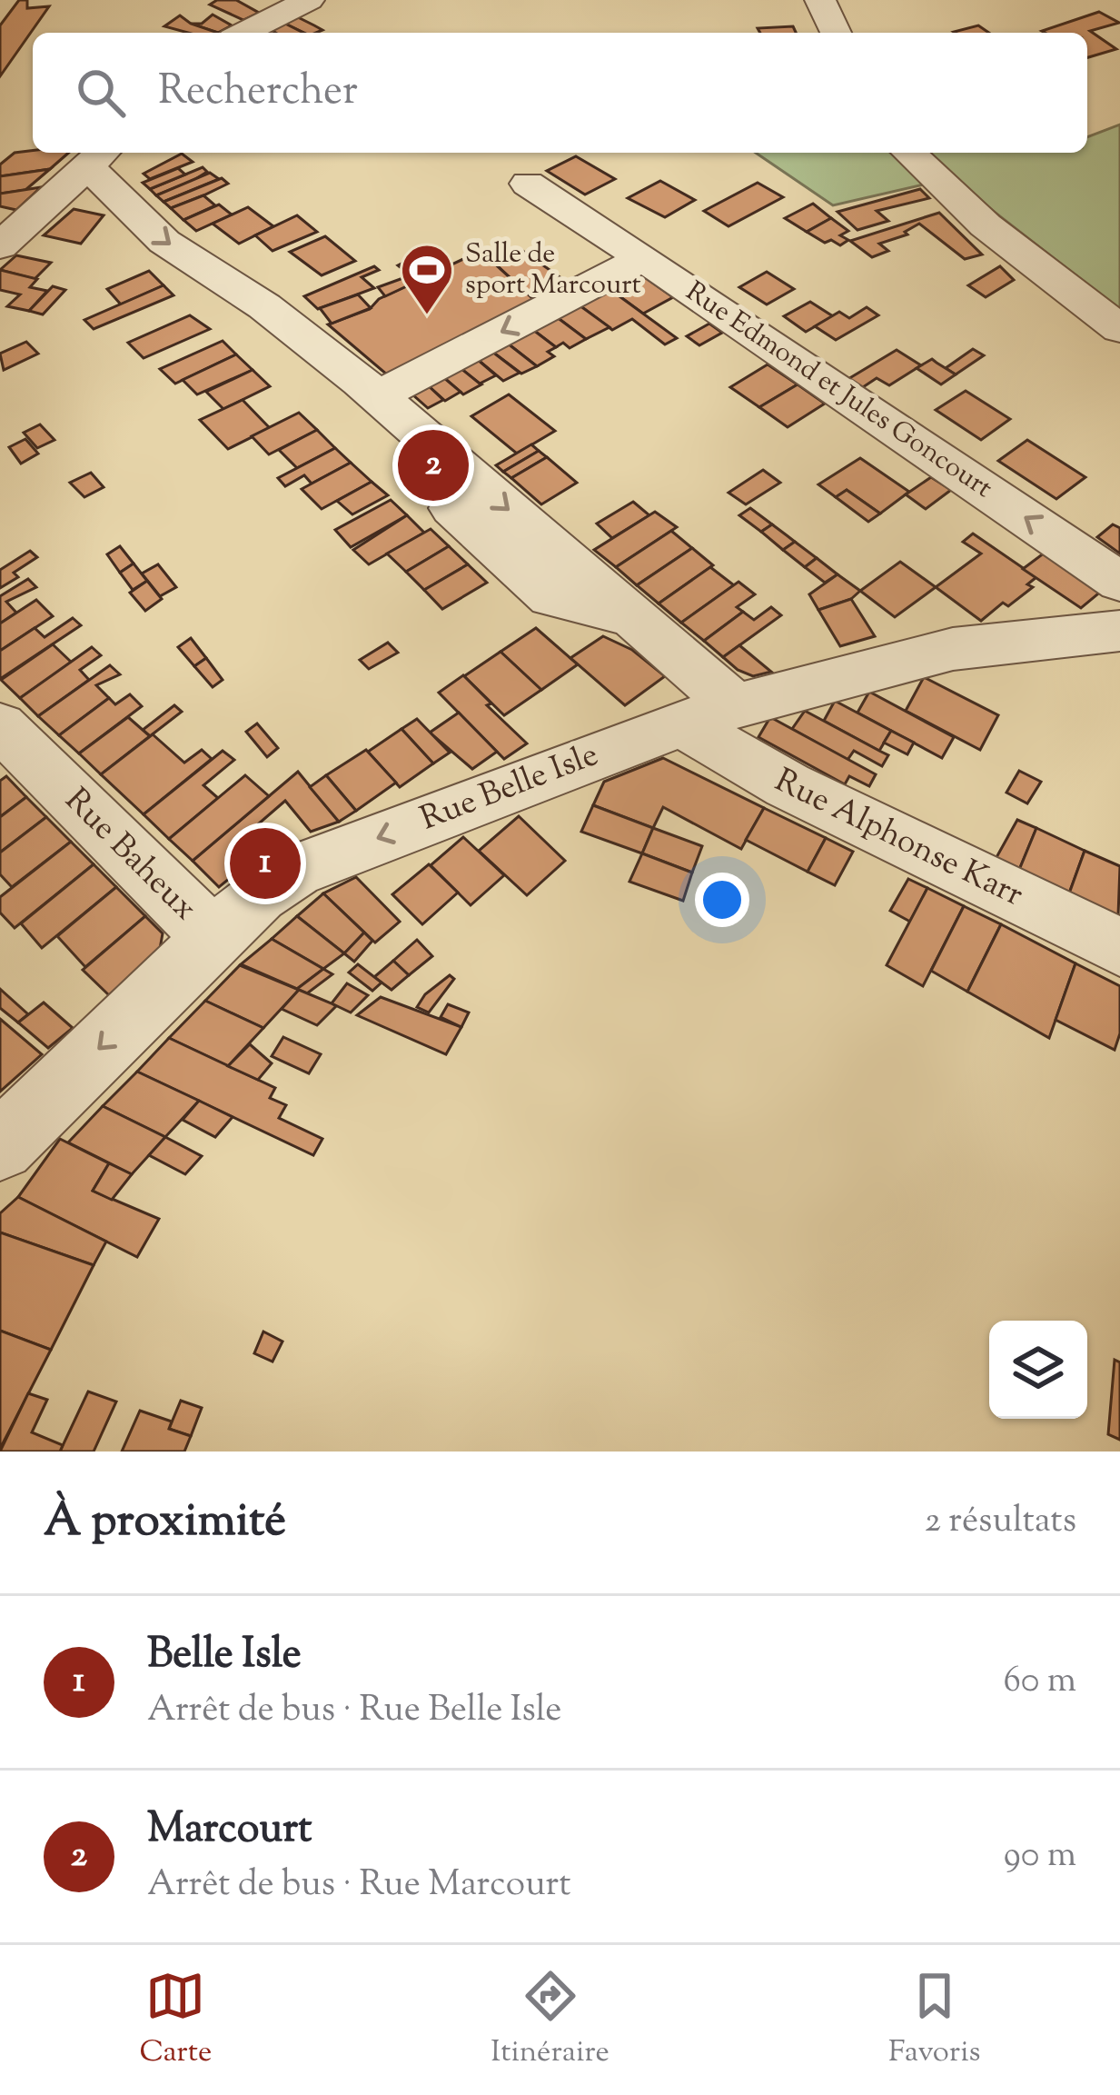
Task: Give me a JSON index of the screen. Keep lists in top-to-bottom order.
{
  "streets": {
    "street": [
      "Rue Edmond et Jules Goncourt",
      "Rue Belle Isle",
      "Rue Alphonse Karr",
      "Rue Baheux"
    ]
  },
  "crossings": [
    ["Rue Belle Isle", "Rue Alphonse Karr"],
    ["Rue Belle Isle", "Rue Baheux"]
  ],
  "one_way": ["Rue Belle Isle"],
  "places": {
    "sports": ["Salle de sport Marcourt"]
  },
  "page": {
    "search": "Rechercher",
    "pins": ["2", "1"],
    "heading": ["À proximité", "2 résultats"],
    "list": [
      {
        "mark": "1",
        "name": "Belle Isle",
        "note": "Arrêt de bus · Rue Belle Isle",
        "value": "60 m"
      },
      {
        "mark": "2",
        "name": "Marcourt",
        "note": "Arrêt de bus · Rue Marcourt",
        "value": "90 m"
      }
    ],
    "nav": ["Carte", "Itinéraire", "Favoris"]
  }
}
